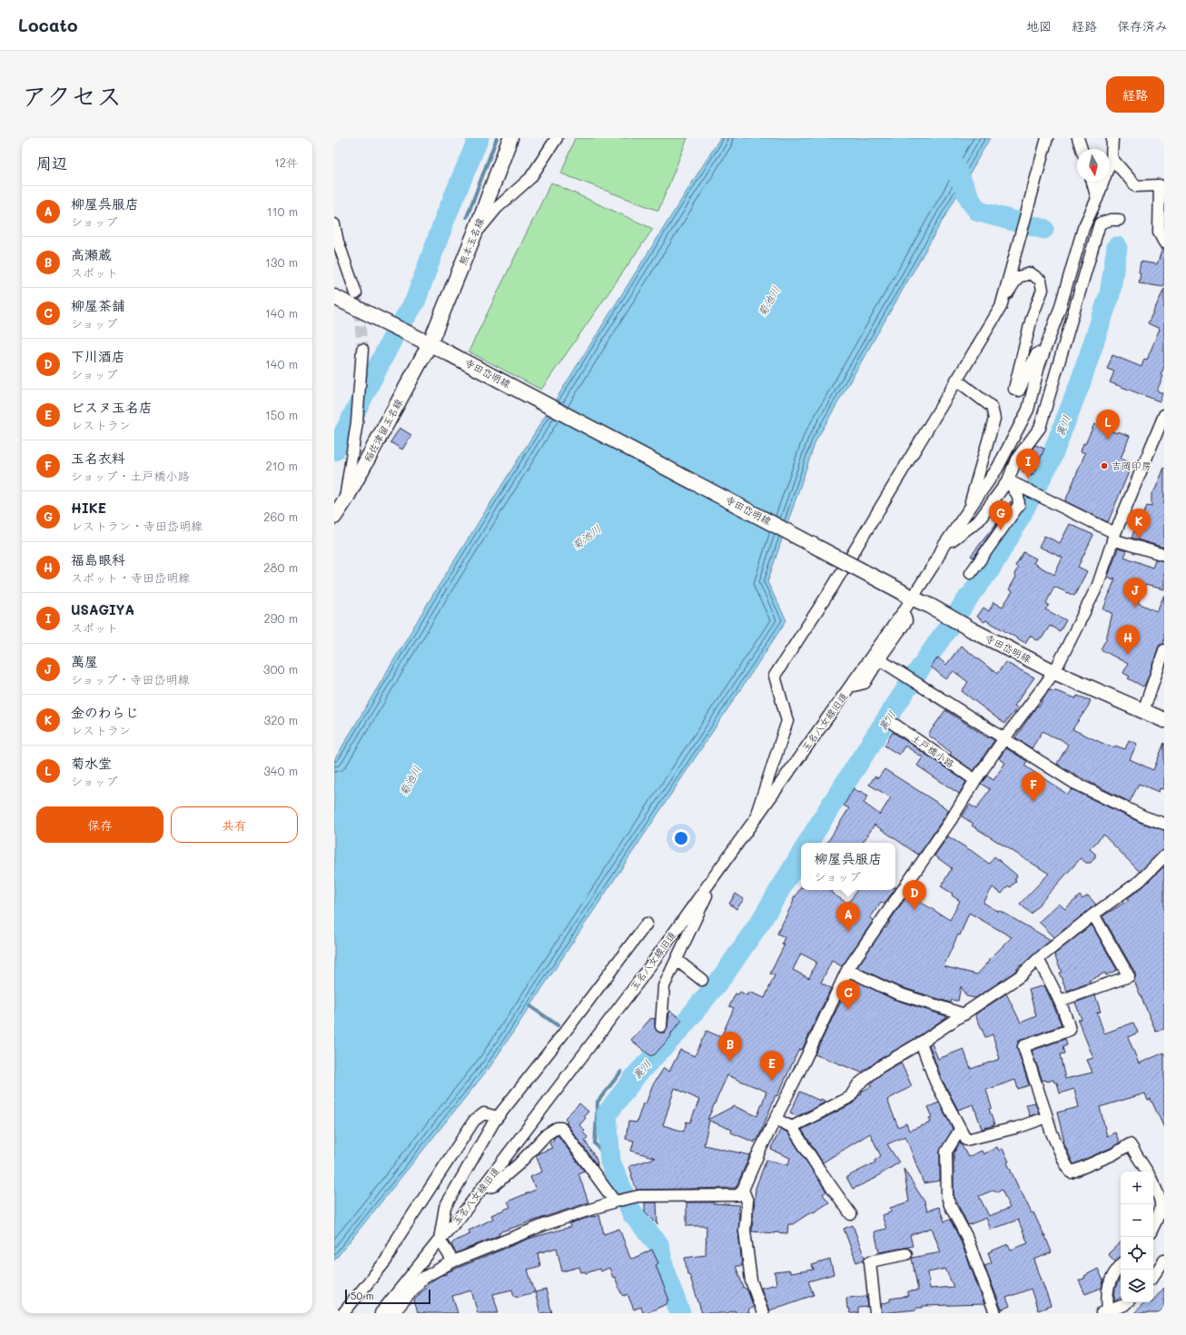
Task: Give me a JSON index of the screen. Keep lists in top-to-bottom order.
{
  "streets": {
    "main road": ["熊本玉名線", "寺田岱明線", "稲佐津留玉名線"],
    "street": ["玉名八女線旧道", "土戸橋小路"]
  },
  "crossings": [
    ["熊本玉名線", "寺田岱明線"],
    ["熊本玉名線", "稲佐津留玉名線"],
    ["寺田岱明線", "稲佐津留玉名線"],
    ["寺田岱明線", "玉名八女線旧道"]
  ],
  "water": ["菊池川", "裏川"],
  "places": ["吉岡印房"],
  "scale_bar": "50 m",
  "north": "bottom",
  "page": {
    "header": "Locato",
    "nav": ["地図", "経路", "保存済み"],
    "title": "アクセス",
    "buttons": [
      "経路",
      ["保存", "共有"]
    ],
    "heading": ["周辺", "12件"],
    "list": [
      {
        "mark": "A",
        "name": "柳屋呉服店",
        "note": "ショップ",
        "value": "110 m"
      },
      {
        "mark": "B",
        "name": "高瀬蔵",
        "note": "スポット",
        "value": "130 m"
      },
      {
        "mark": "C",
        "name": "柳屋茶舗",
        "note": "ショップ",
        "value": "140 m"
      },
      {
        "mark": "D",
        "name": "下川酒店",
        "note": "ショップ",
        "value": "140 m"
      },
      {
        "mark": "E",
        "name": "ビスヌ玉名店",
        "note": "レストラン",
        "value": "150 m"
      },
      {
        "mark": "F",
        "name": "玉名衣料",
        "note": "ショップ · 土戸橋小路",
        "value": "210 m"
      },
      {
        "mark": "G",
        "name": "HIKE",
        "note": "レストラン · 寺田岱明線",
        "value": "260 m"
      },
      {
        "mark": "H",
        "name": "福島眼科",
        "note": "スポット · 寺田岱明線",
        "value": "280 m"
      },
      {
        "mark": "I",
        "name": "USAGIYA",
        "note": "スポット",
        "value": "290 m"
      },
      {
        "mark": "J",
        "name": "萬屋",
        "note": "ショップ · 寺田岱明線",
        "value": "300 m"
      },
      {
        "mark": "K",
        "name": "金のわらじ",
        "note": "レストラン",
        "value": "320 m"
      },
      {
        "mark": "L",
        "name": "菊水堂",
        "note": "ショップ",
        "value": "340 m"
      }
    ],
    "pins": [
      "L",
      "I",
      "G",
      "K",
      "J",
      "H",
      "F",
      "D",
      "A",
      "C",
      "B",
      "E"
    ],
    "popup": ["柳屋呉服店", "ショップ"],
    "map_buttons": ["+", "−"],
    "scale": "50 m"
  }
}
